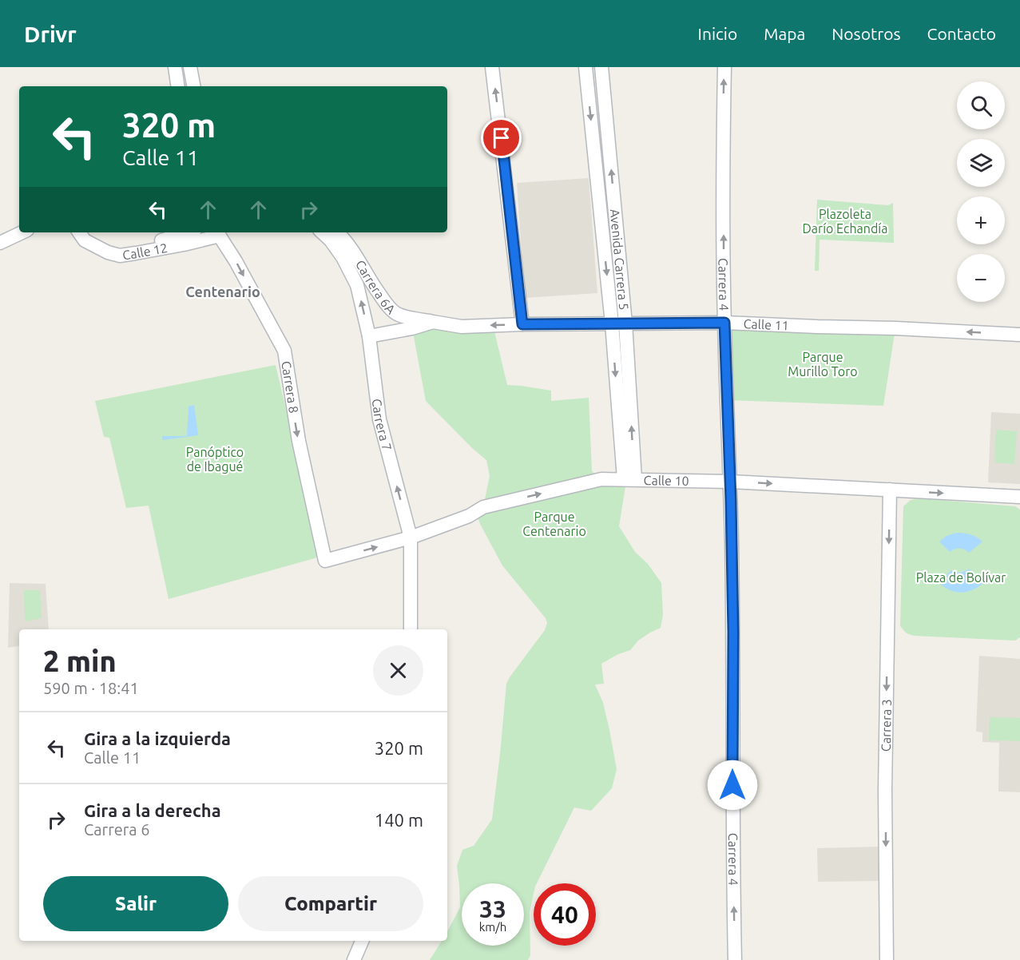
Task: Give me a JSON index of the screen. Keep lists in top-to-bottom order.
{
  "streets": {
    "main road": [
      "Calle 12",
      "Avenida Carrera 5",
      "Carrera 4",
      "Carrera 6A",
      "Calle 11",
      "Carrera 8",
      "Carrera 7",
      "Calle 10",
      "Carrera 3"
    ]
  },
  "crossings": [
    ["Calle 12", "Carrera 8"],
    ["Avenida Carrera 5", "Calle 11"],
    ["Avenida Carrera 5", "Calle 10"],
    ["Carrera 4", "Calle 11"],
    ["Carrera 4", "Calle 10"],
    ["Carrera 6A", "Calle 11"],
    ["Calle 11", "Carrera 7"],
    ["Carrera 8", "Calle 10"],
    ["Carrera 7", "Calle 10"],
    ["Calle 10", "Carrera 3"]
  ],
  "one_way": [
    "Carrera 4",
    "Calle 11",
    "Carrera 8",
    "Carrera 7",
    "Calle 10",
    "Carrera 3"
  ],
  "districts": ["Centenario"],
  "parks": [
    "Plazoleta Darío Echandía",
    "Parque Murillo Toro",
    "Panóptico de Ibagué",
    "Parque Centenario",
    "Plaza de Bolívar"
  ],
  "page": {
    "header": "Drivr",
    "nav": [
      "Inicio",
      "Mapa",
      "Nosotros",
      "Contacto"
    ],
    "map_buttons": ["+", "−"],
    "turn": ["320 m", "Calle 11"],
    "heading": ["2 min", "590 m · 18:41"],
    "list": [
      {
        "name": "Gira a la izquierda",
        "note": "Calle 11",
        "value": "320 m"
      },
      {
        "name": "Gira a la derecha",
        "note": "Carrera 6",
        "value": "140 m"
      }
    ],
    "buttons": ["Salir", "Compartir"],
    "speed": "33 km/h",
    "limit": "40"
  }
}
